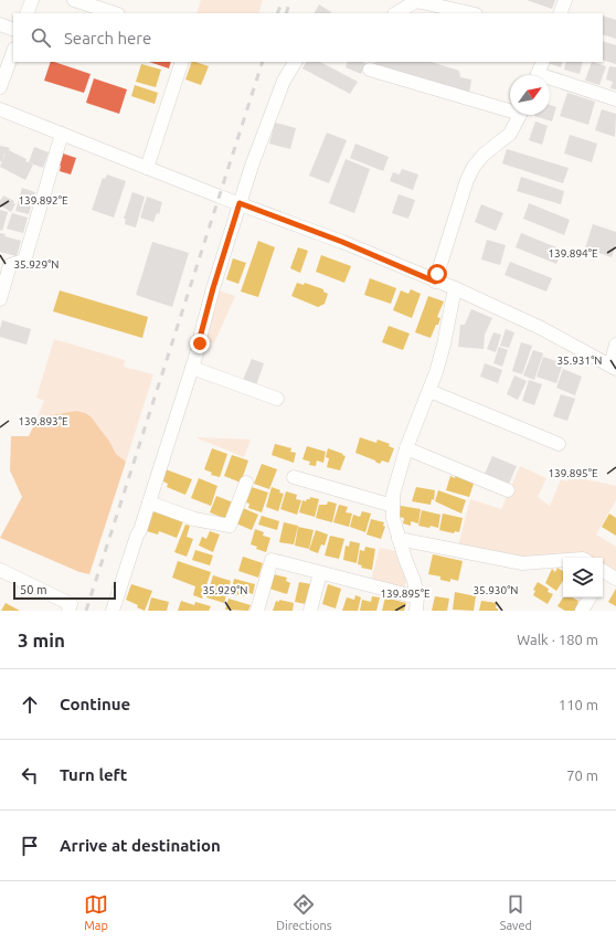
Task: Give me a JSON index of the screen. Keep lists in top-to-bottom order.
{
  "scale_bar": "50 m",
  "north": "top right",
  "page": {
    "search": "Search here",
    "scale": "50 m",
    "heading": ["3 min", "Walk · 180 m"],
    "list": [
      ["Continue", "110 m"],
      ["Turn left", "70 m"],
      "Arrive at destination"
    ],
    "nav": ["Map", "Directions", "Saved"]
  },
  "coordinates": [
    "139.892°E",
    "139.894°E",
    "35.929°N",
    "35.931°N",
    "139.893°E",
    "139.895°E",
    "35.930°N"
  ]
}
